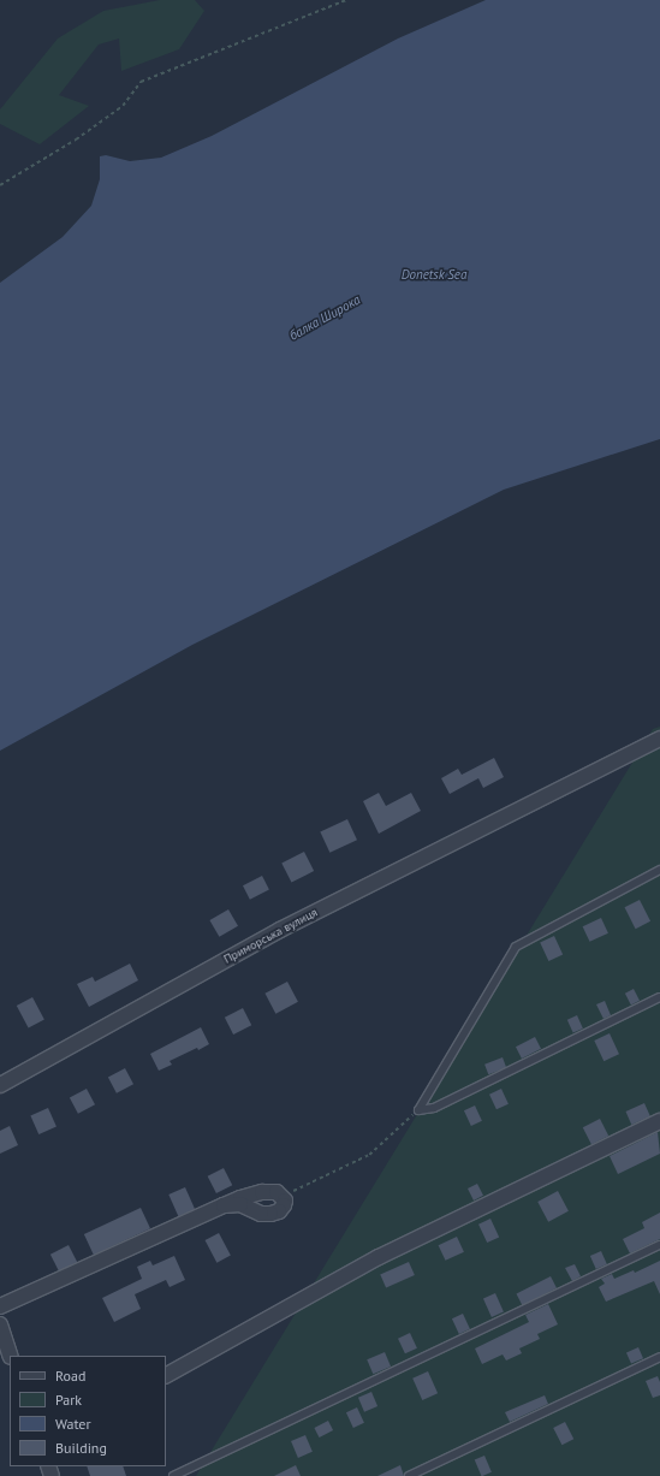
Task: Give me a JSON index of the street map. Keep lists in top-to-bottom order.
{
  "streets": {
    "street": ["Приморська вулиця"]
  },
  "water": ["Donetsk Sea", "балка Широка"],
  "legend": [
    "Road",
    "Park",
    "Water",
    "Building"
  ]
}
